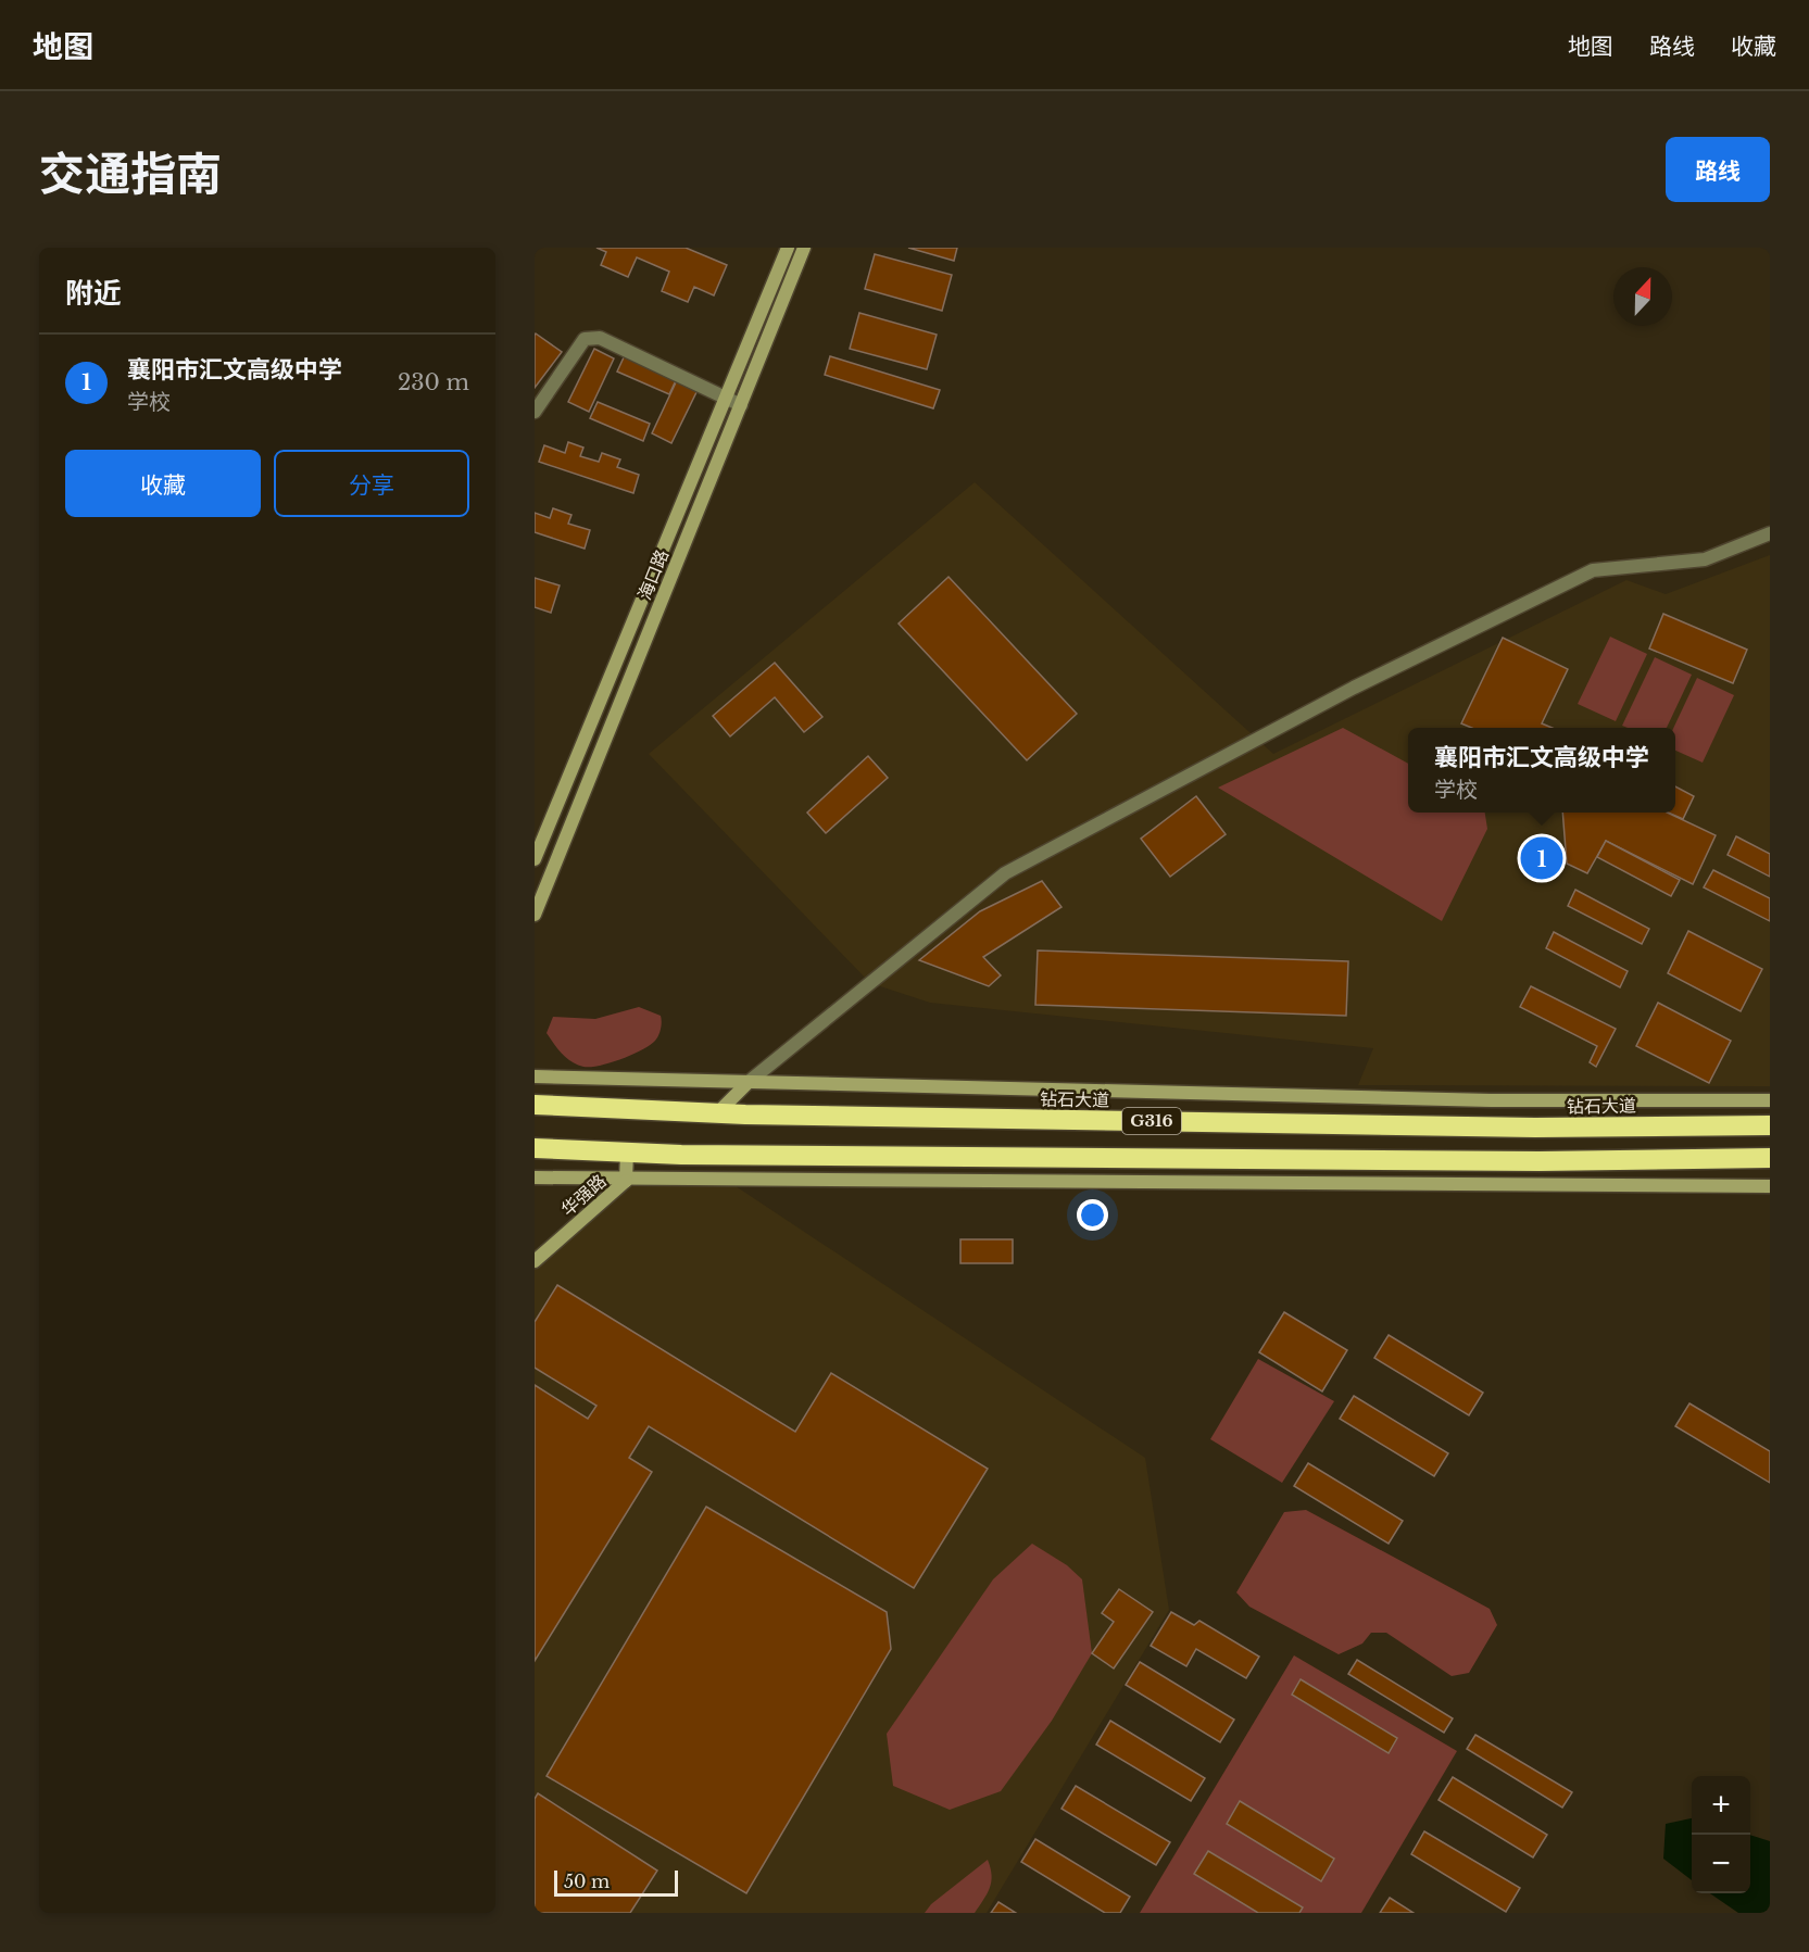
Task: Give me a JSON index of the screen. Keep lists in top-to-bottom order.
{
  "streets": {
    "highway": ["钻石大道", "G316"],
    "street": ["海口路", "华强路"]
  },
  "scale_bar": "50 m",
  "north": "top",
  "page": {
    "header": "地图",
    "nav": ["地图", "路线", "收藏"],
    "title": "交通指南",
    "buttons": [
      "路线",
      ["收藏", "分享"]
    ],
    "heading": "附近",
    "list": [
      {
        "mark": "1",
        "name": "襄阳市汇文高级中学",
        "note": "学校",
        "value": "230 m"
      }
    ],
    "popup": ["襄阳市汇文高级中学", "学校"],
    "pins": "1",
    "map_buttons": ["+", "−"],
    "scale": "50 m"
  }
}
